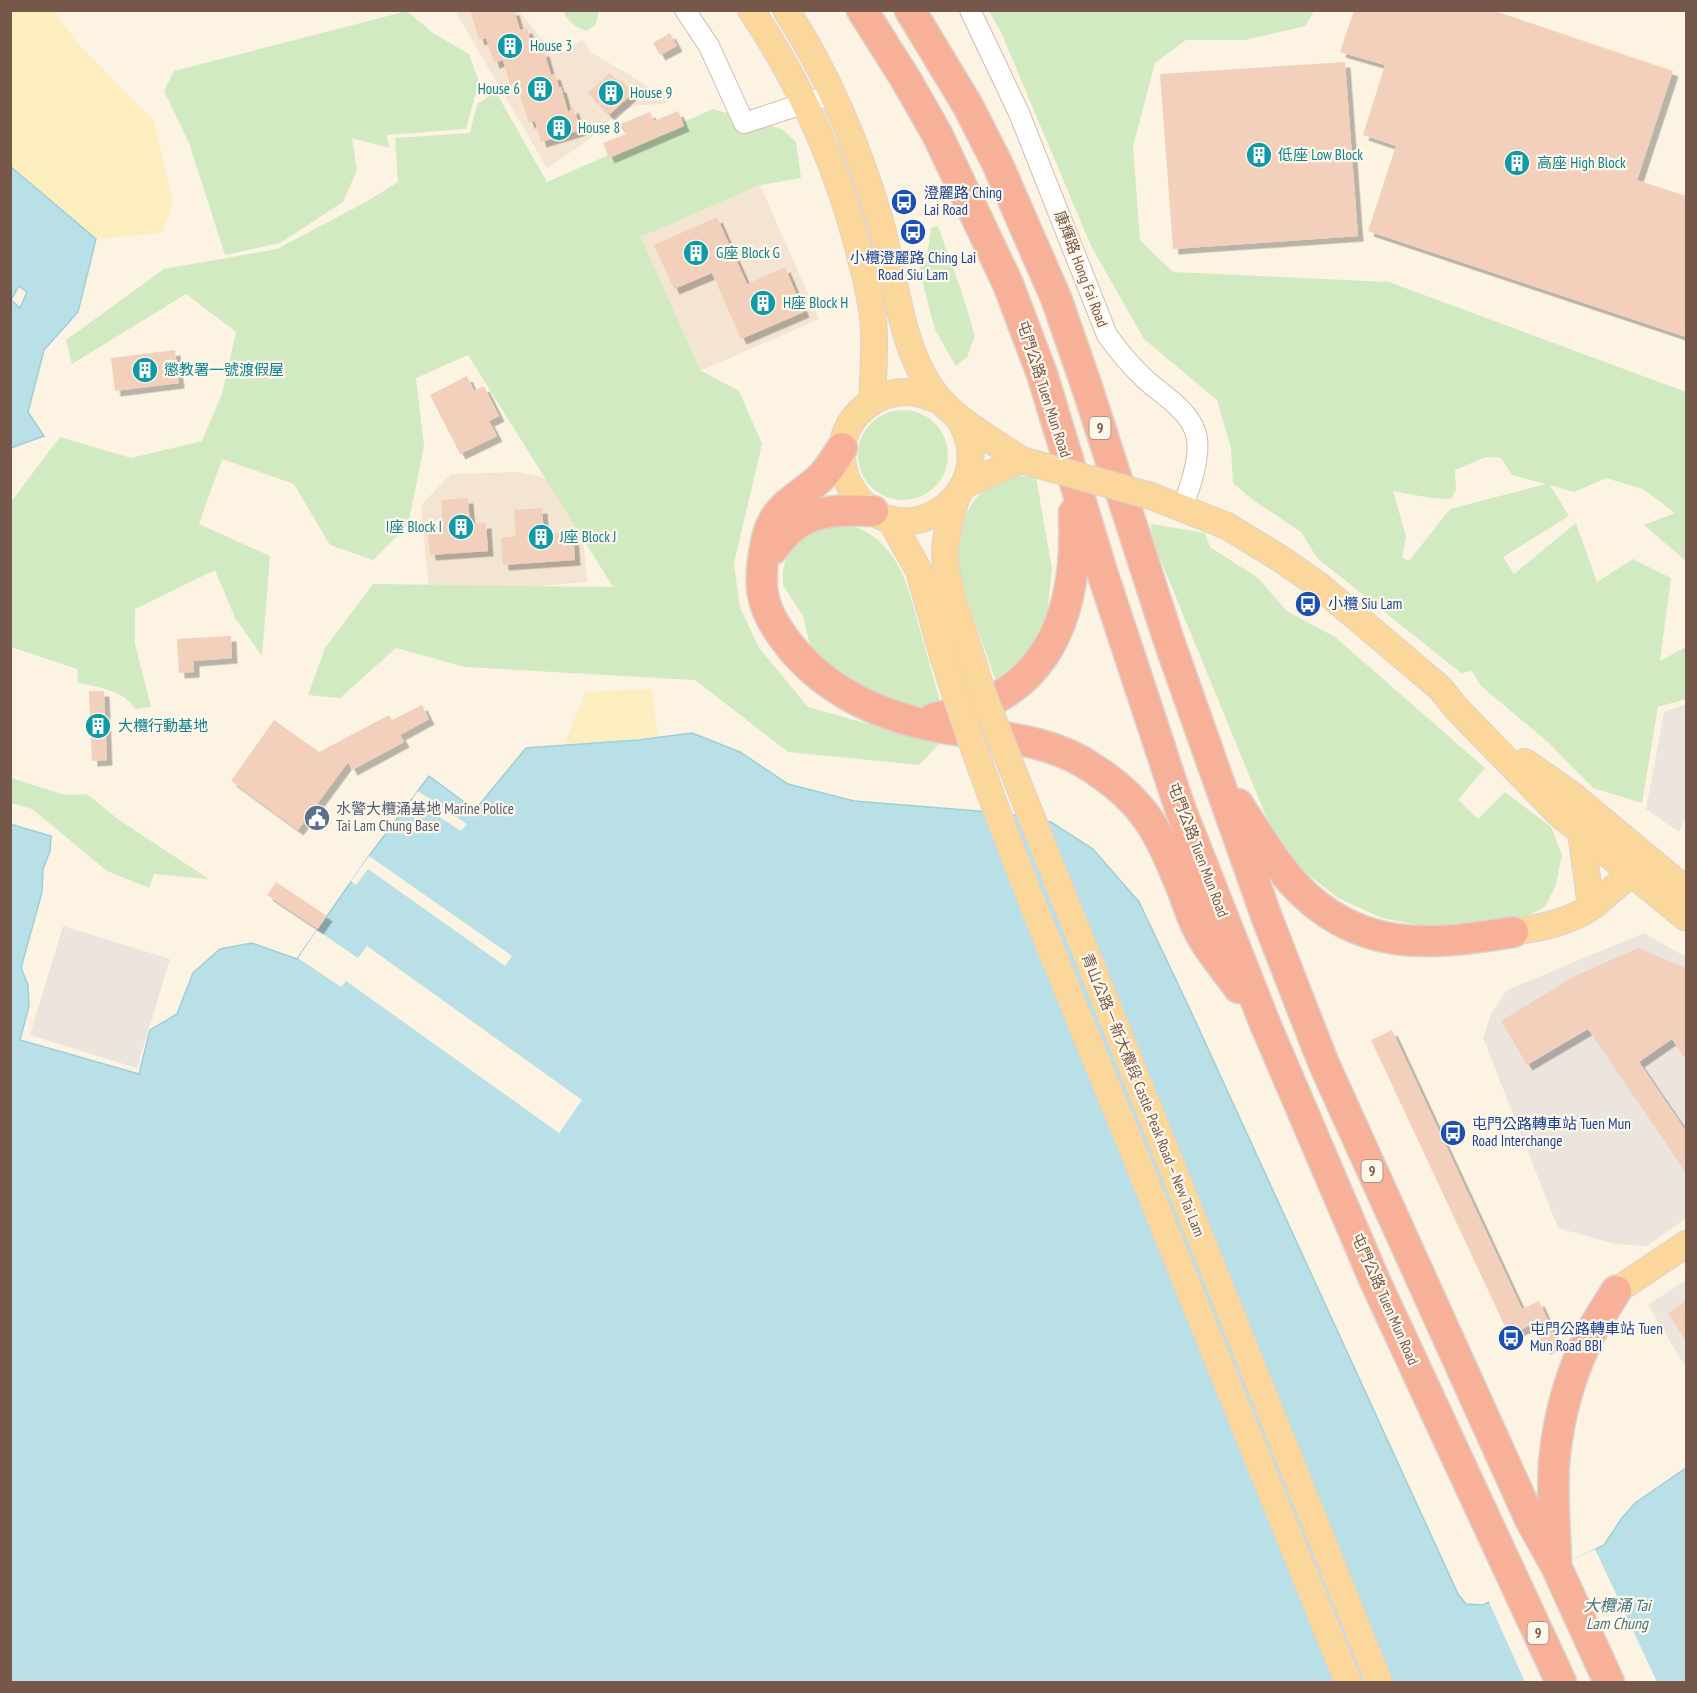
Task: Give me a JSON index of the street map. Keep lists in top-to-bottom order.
{
  "streets": {
    "highway": ["屯門公路 Tuen Mun Road", "9"],
    "main road": ["青山公路－新大欖段 Castle Peak Road – New Tai Lam"],
    "street": ["康輝路 Hong Fai Road"]
  },
  "water": ["大欖涌 Tai Lam Chung"],
  "places": {
    "building": [
      "House 3",
      "House 6",
      "House 9",
      "House 8",
      "低座 Low Block",
      "高座 High Block",
      "G座 Block G",
      "H座 Block H",
      "懲教署一號渡假屋",
      "I座 Block I",
      "J座 Block J",
      "大欖行動基地"
    ],
    "bus stop": [
      "澄麗路 Ching Lai Road",
      "小欖澄麗路 Ching Lai Road Siu Lam",
      "小欖 Siu Lam",
      "屯門公路轉車站 Tuen Mun Road Interchange",
      "屯門公路轉車站 Tuen Mun Road BBI"
    ],
    "public building": ["水警大欖涌基地 Marine Police Tai Lam Chung Base"]
  }
}
